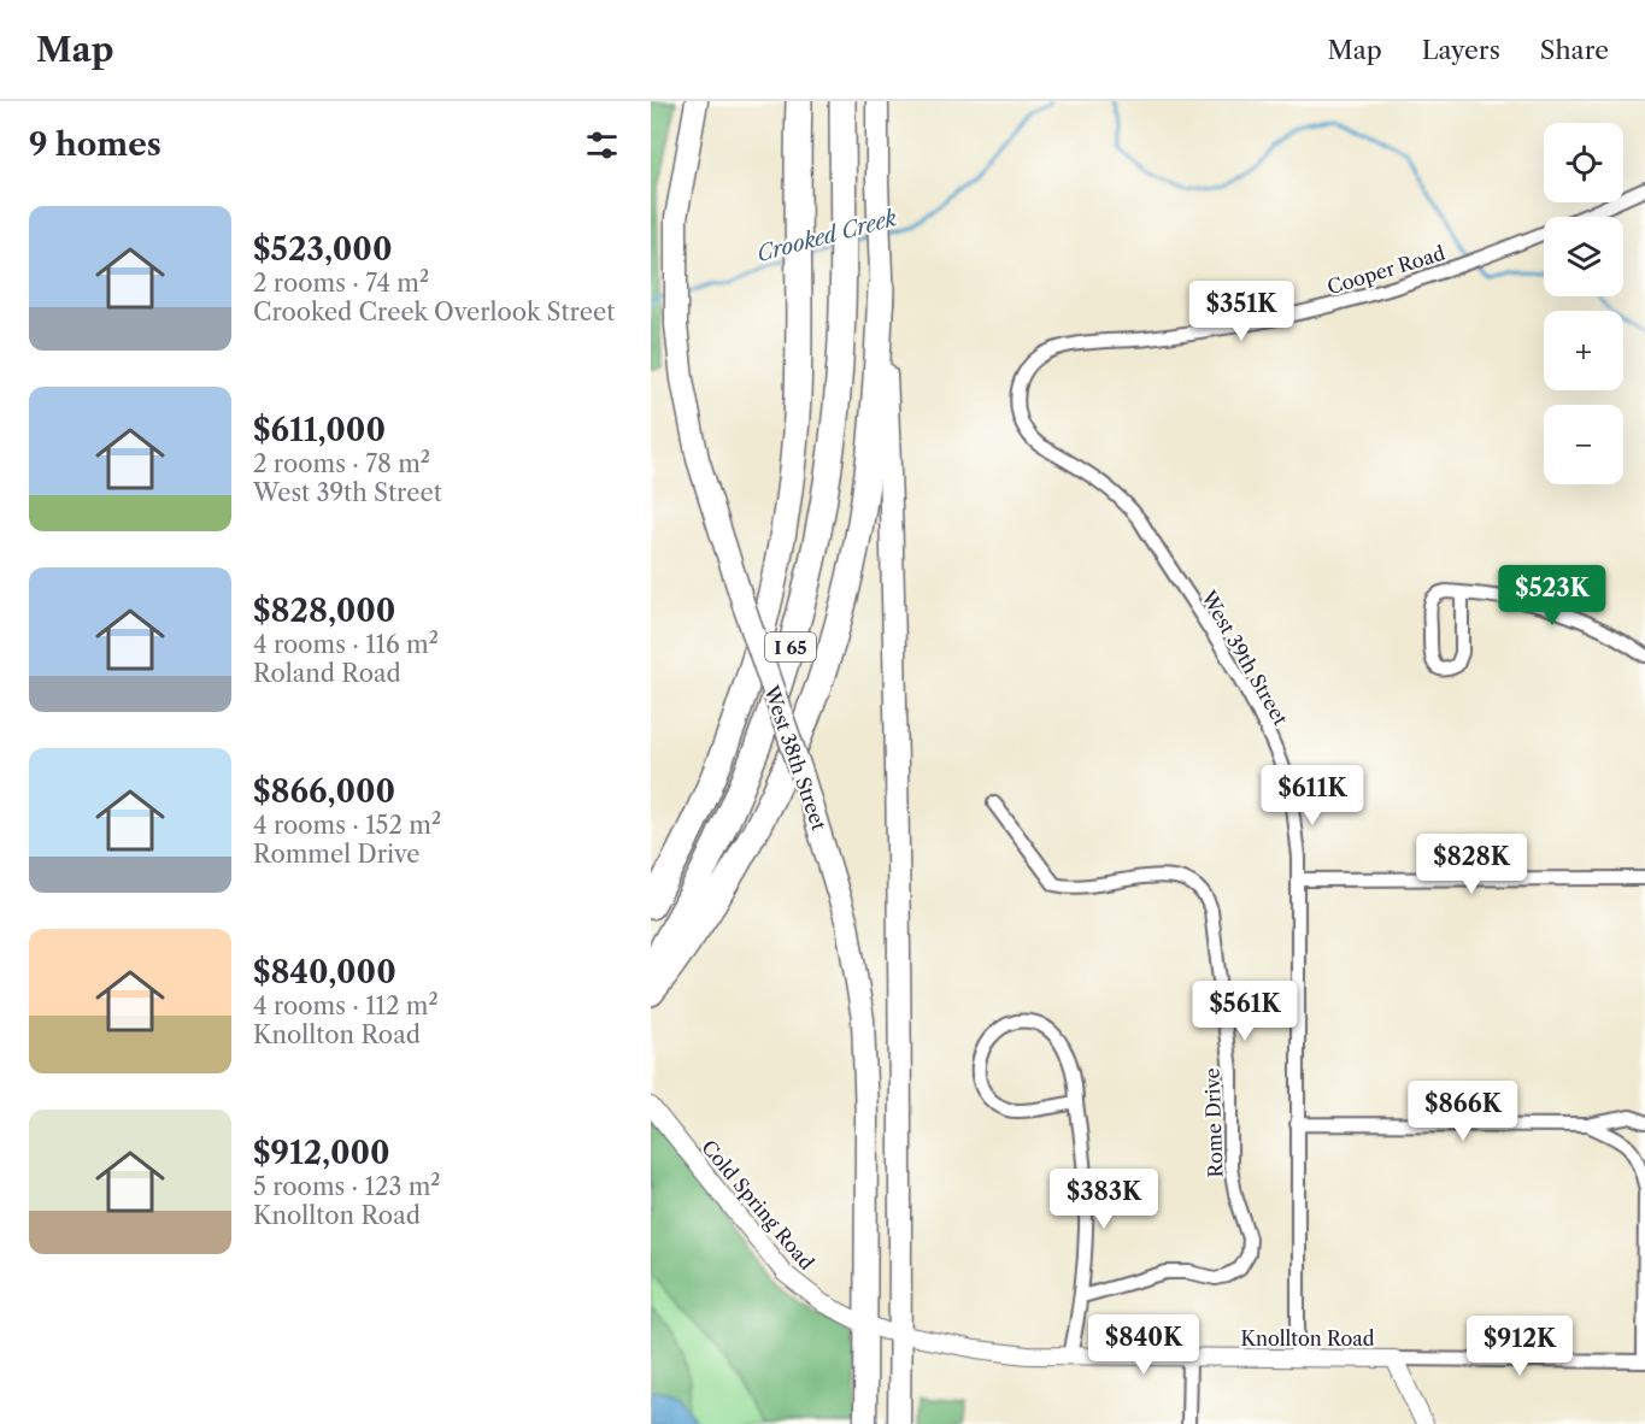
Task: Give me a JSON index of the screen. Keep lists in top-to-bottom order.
{
  "streets": {
    "highway": ["I 65"],
    "main road": ["West 38th Street"],
    "street": [
      "Cooper Road",
      "West 39th Street",
      "Rome Drive",
      "Cold Spring Road",
      "Knollton Road"
    ]
  },
  "crossings": [
    ["Cooper Road", "West 39th Street"],
    ["West 39th Street", "Knollton Road"],
    ["West 38th Street", "Cold Spring Road"],
    ["West 38th Street", "Knollton Road"],
    ["Cold Spring Road", "Knollton Road"]
  ],
  "water": ["Crooked Creek"],
  "page": {
    "header": "Map",
    "nav": ["Map", "Layers", "Share"],
    "heading": "9 homes",
    "map_buttons": ["+", "−"],
    "list": [
      {
        "name": "$523,000",
        "note": "2 rooms · 74 m² · Crooked Creek Overlook Street"
      },
      {
        "name": "$611,000",
        "note": "2 rooms · 78 m² · West 39th Street"
      },
      {
        "name": "$828,000",
        "note": "4 rooms · 116 m² · Roland Road"
      },
      {
        "name": "$866,000",
        "note": "4 rooms · 152 m² · Rommel Drive"
      },
      {
        "name": "$840,000",
        "note": "4 rooms · 112 m² · Knollton Road"
      },
      {
        "name": "$912,000",
        "note": "5 rooms · 123 m² · Knollton Road"
      }
    ],
    "price": [
      "$351K",
      "$523K",
      "$611K",
      "$828K",
      "$561K",
      "$866K",
      "$383K",
      "$840K",
      "$912K"
    ]
  }
}
